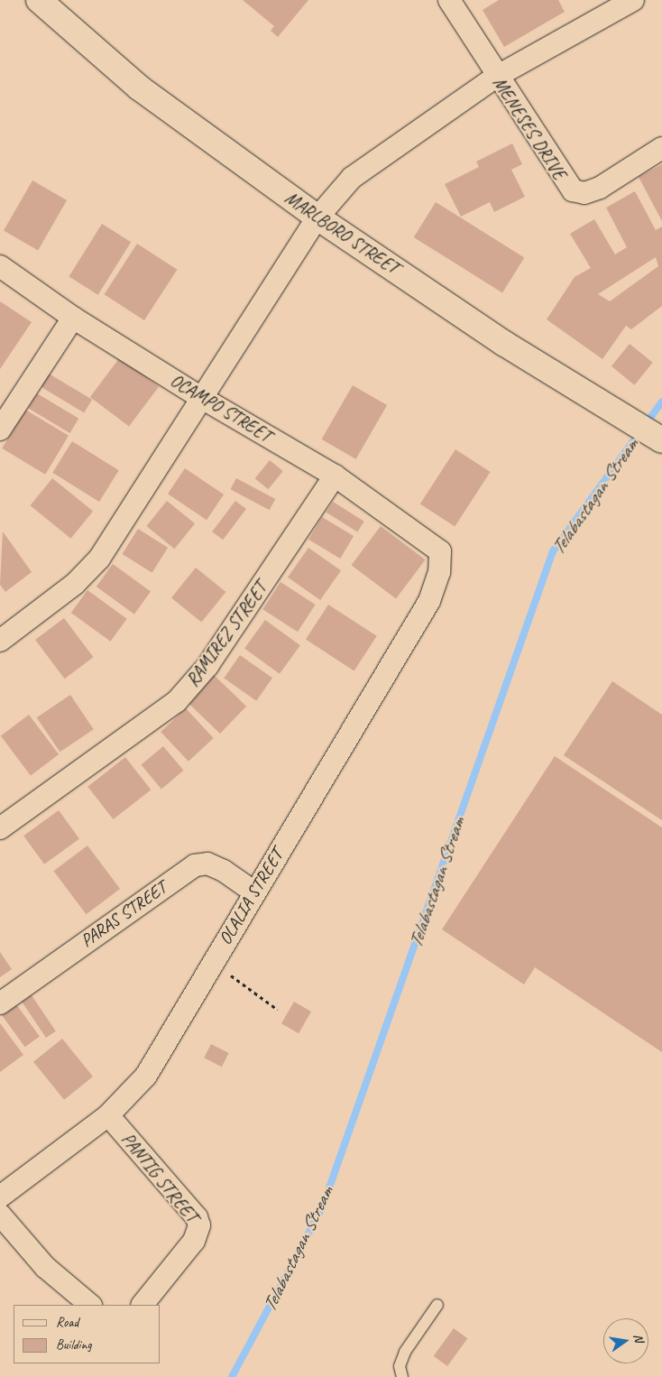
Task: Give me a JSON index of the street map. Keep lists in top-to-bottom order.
{
  "streets": {
    "street": [
      "MENESES DRIVE",
      "MARLBORO STREET",
      "OCAMPO STREET",
      "RAMIREZ STREET",
      "OLALIA STREET",
      "PARAS STREET",
      "PANTIG STREET"
    ]
  },
  "crossings": [
    ["OCAMPO STREET", "RAMIREZ STREET"],
    ["OCAMPO STREET", "OLALIA STREET"],
    ["OLALIA STREET", "PARAS STREET"],
    ["OLALIA STREET", "PANTIG STREET"]
  ],
  "water": ["Telabastagan Stream"],
  "legend": ["Road", "Building"],
  "north": "right"
}
